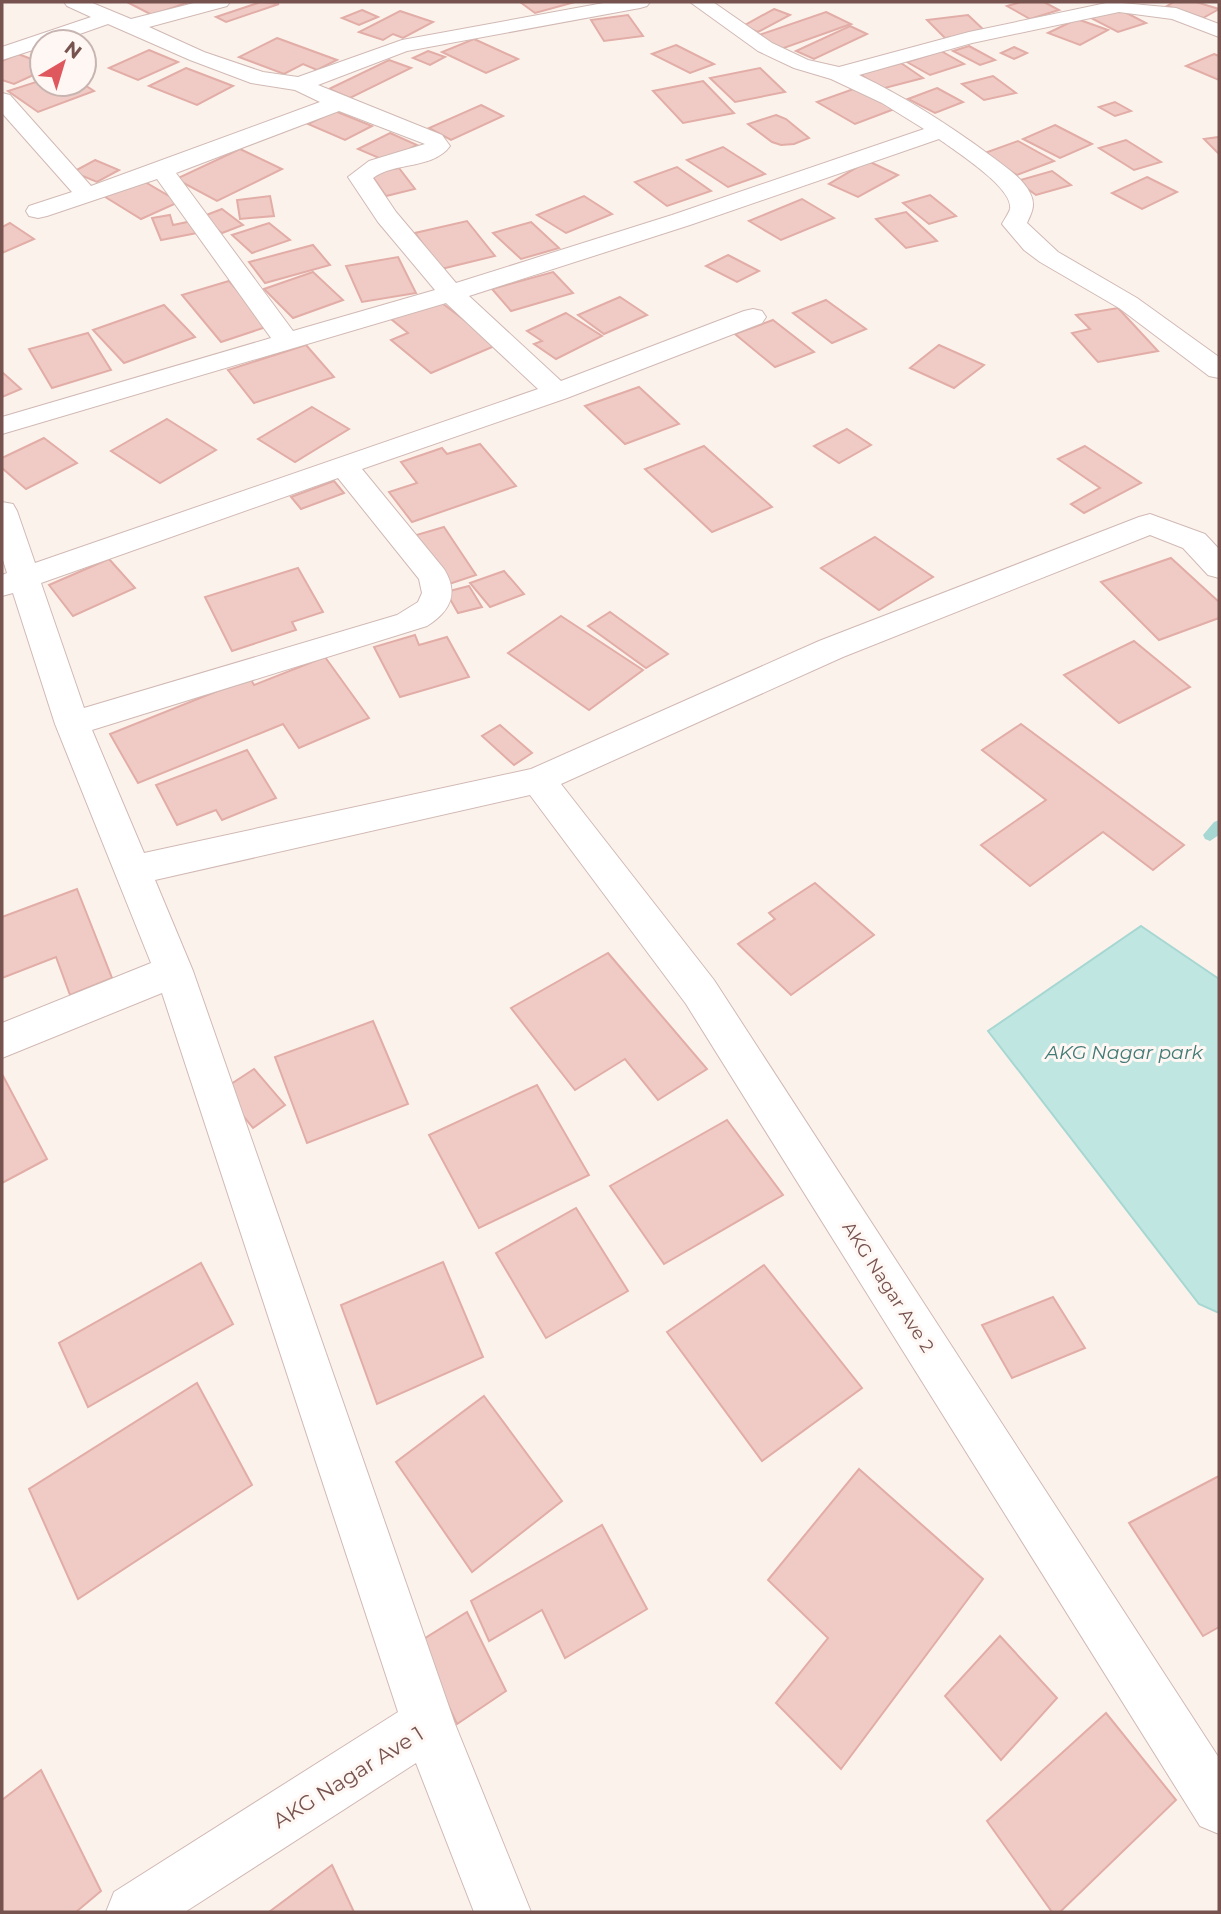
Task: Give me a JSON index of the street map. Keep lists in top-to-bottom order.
{
  "streets": {
    "street": ["AKG Nagar Ave 2", "AKG Nagar Ave 1"]
  },
  "water": ["AKG Nagar park"],
  "north": "top right"
}
